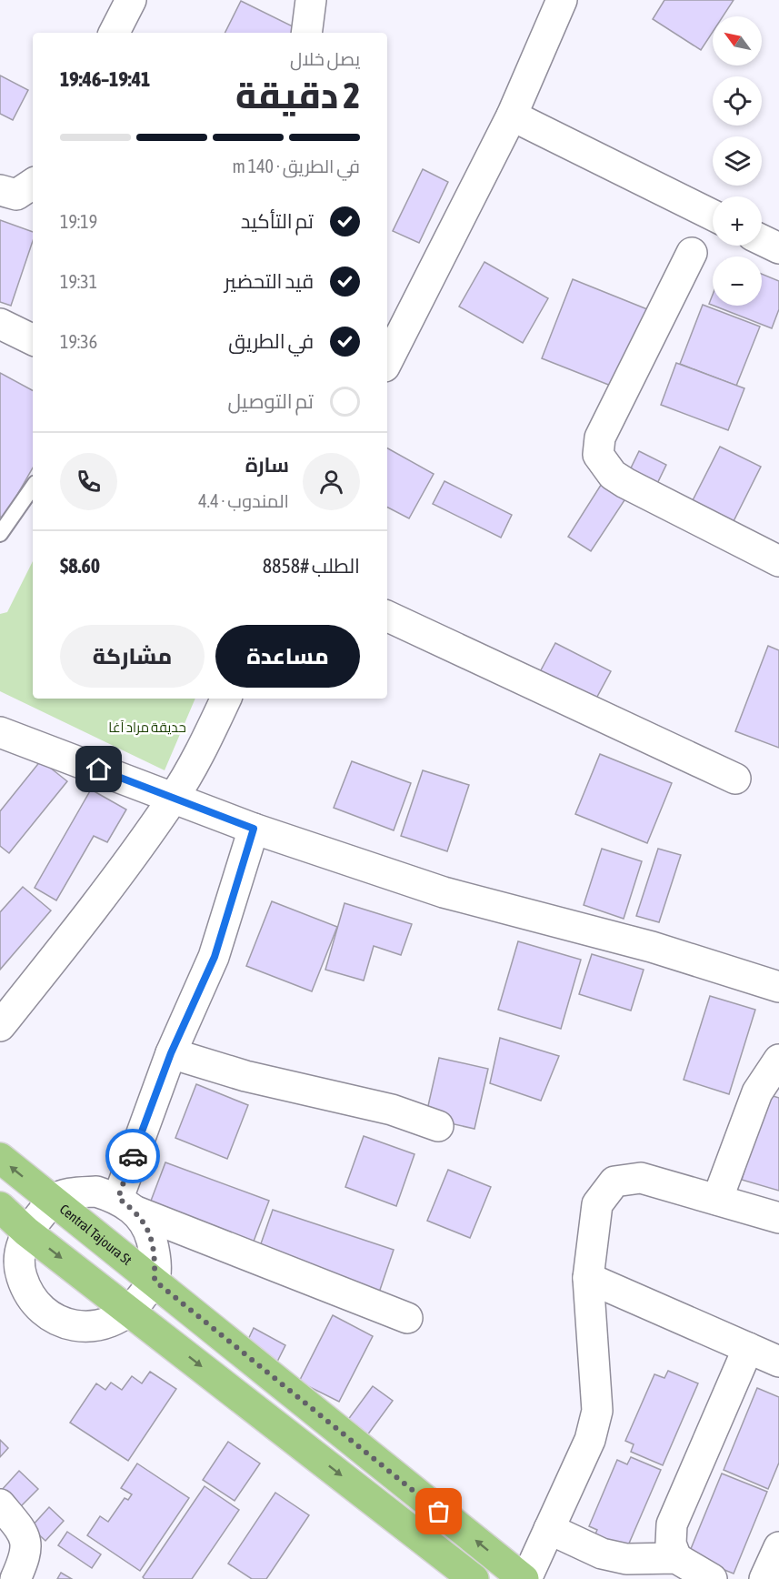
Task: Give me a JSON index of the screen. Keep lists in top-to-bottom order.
{
  "streets": {
    "main road": ["Central Tajoura St"]
  },
  "parks": ["حديقة مراد آغا"],
  "north": "top left",
  "page": {
    "map_buttons": ["+", "−"],
    "heading": ["2 دقيقة", "يصل خلال", "19:41–19:46"],
    "panel": [
      "سارة",
      "المندوب · 4.4",
      "الطلب #8858",
      "$8.60"
    ],
    "bar": "في الطريق · 140 m",
    "list": [
      ["تم التأكيد", "19:19"],
      ["قيد التحضير", "19:31"],
      ["في الطريق", "19:36"],
      "تم التوصيل"
    ],
    "buttons": ["مساعدة", "مشاركة"]
  }
}
